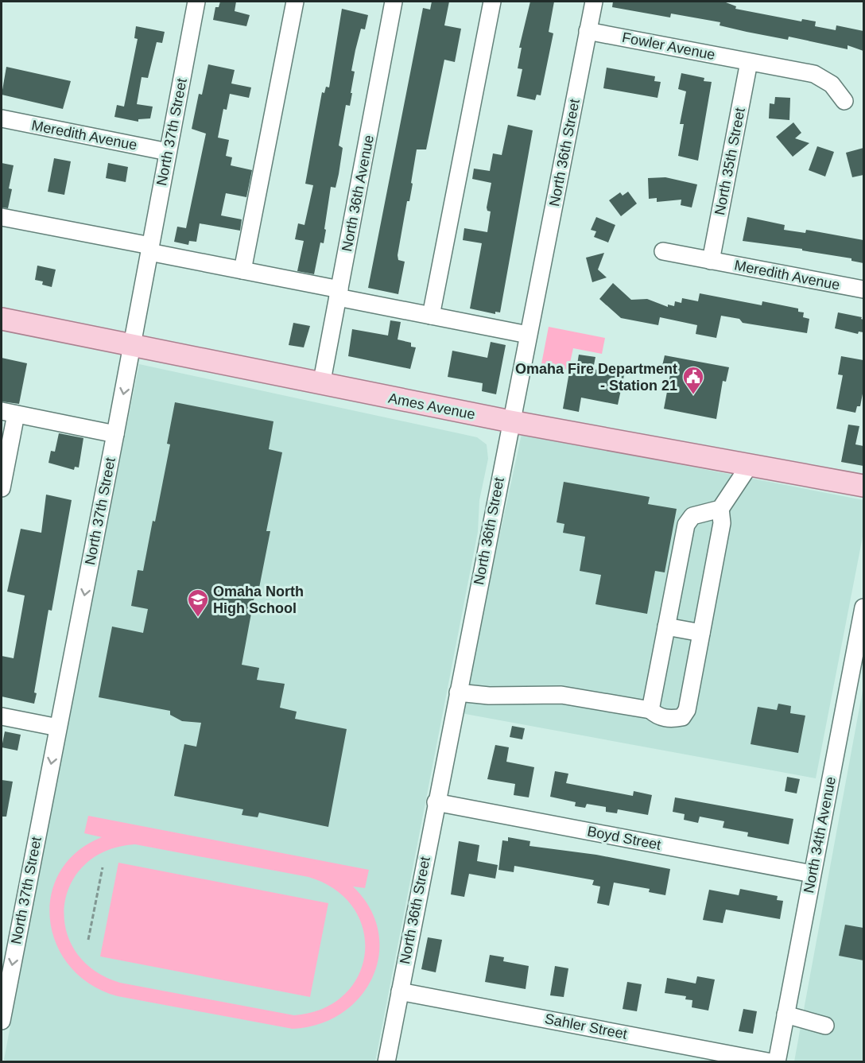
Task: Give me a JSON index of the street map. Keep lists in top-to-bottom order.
{
  "streets": {
    "main road": ["Ames Avenue"],
    "street": [
      "Fowler Avenue",
      "North 37th Street",
      "Meredith Avenue",
      "North 36th Street",
      "North 35th Street",
      "North 36th Avenue",
      "North 34th Avenue",
      "Boyd Street",
      "Sahler Street"
    ]
  },
  "crossings": [
    ["Fowler Avenue", "North 36th Street"],
    ["Fowler Avenue", "North 35th Street"],
    ["North 37th Street", "Meredith Avenue"],
    ["North 37th Street", "Ames Avenue"],
    ["Meredith Avenue", "North 35th Street"],
    ["North 36th Street", "Ames Avenue"],
    ["North 36th Street", "Boyd Street"],
    ["North 36th Street", "Sahler Street"],
    ["North 36th Avenue", "Ames Avenue"],
    ["North 34th Avenue", "Boyd Street"]
  ],
  "one_way": ["North 37th Street"],
  "places": {
    "public building": ["Omaha Fire Department - Station 21"],
    "school or university": ["Omaha North High School"]
  }
}
